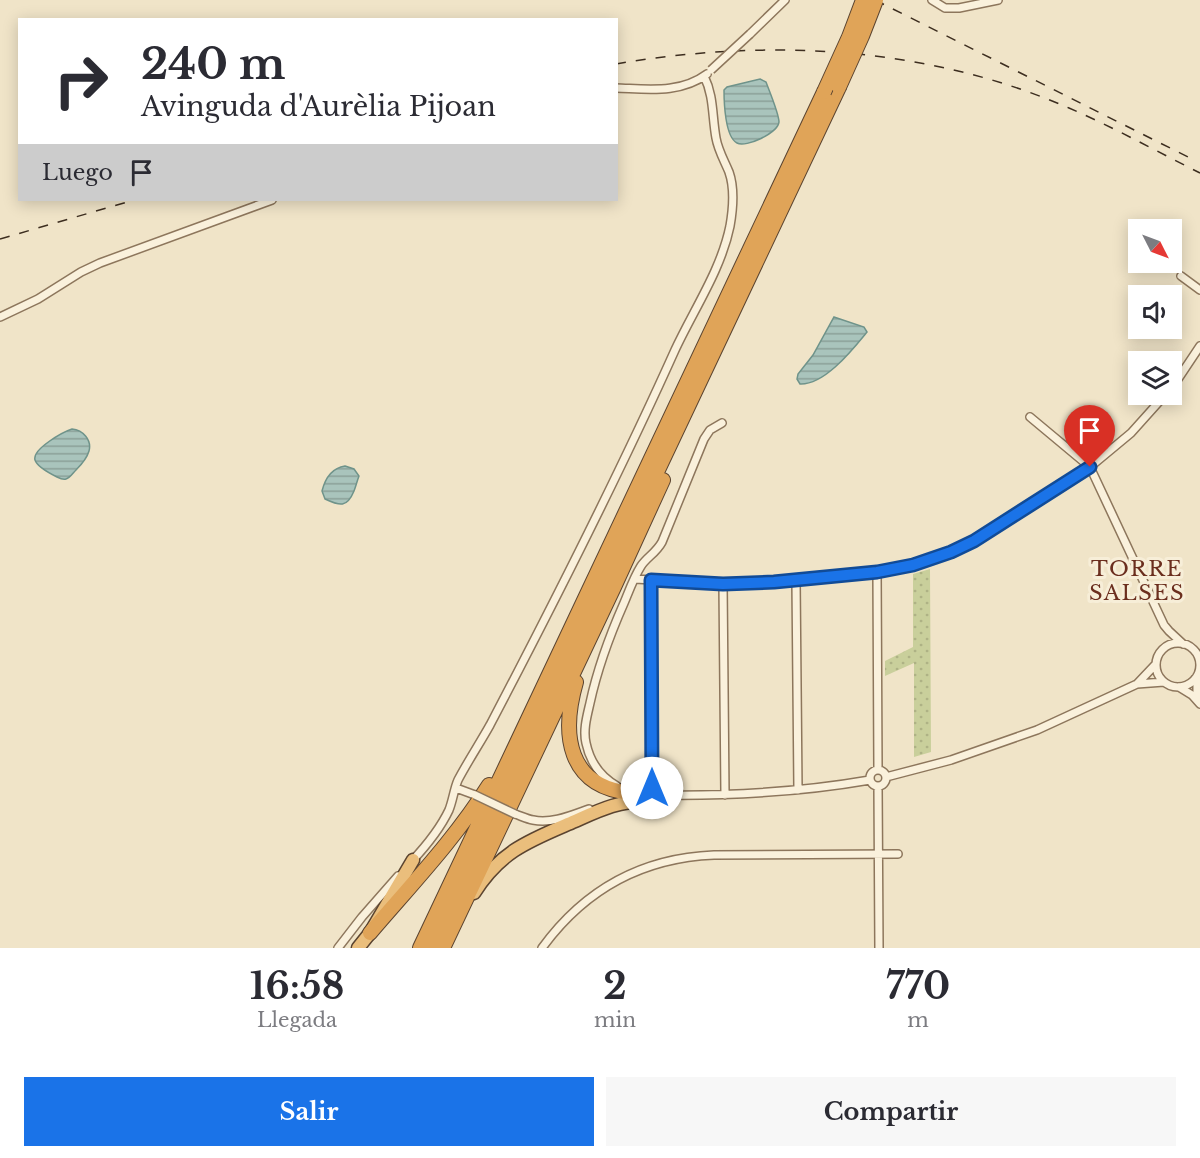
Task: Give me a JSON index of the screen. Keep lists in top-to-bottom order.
{
  "districts": ["TORRE SALSES"],
  "north": "bottom right",
  "page": {
    "turn": ["240 m", "Avinguda d'Aurèlia Pijoan"],
    "then": "Luego",
    "eta": [
      "16:58",
      "Llegada",
      "2",
      "min",
      "770",
      "m"
    ],
    "buttons": ["Salir", "Compartir"]
  }
}
